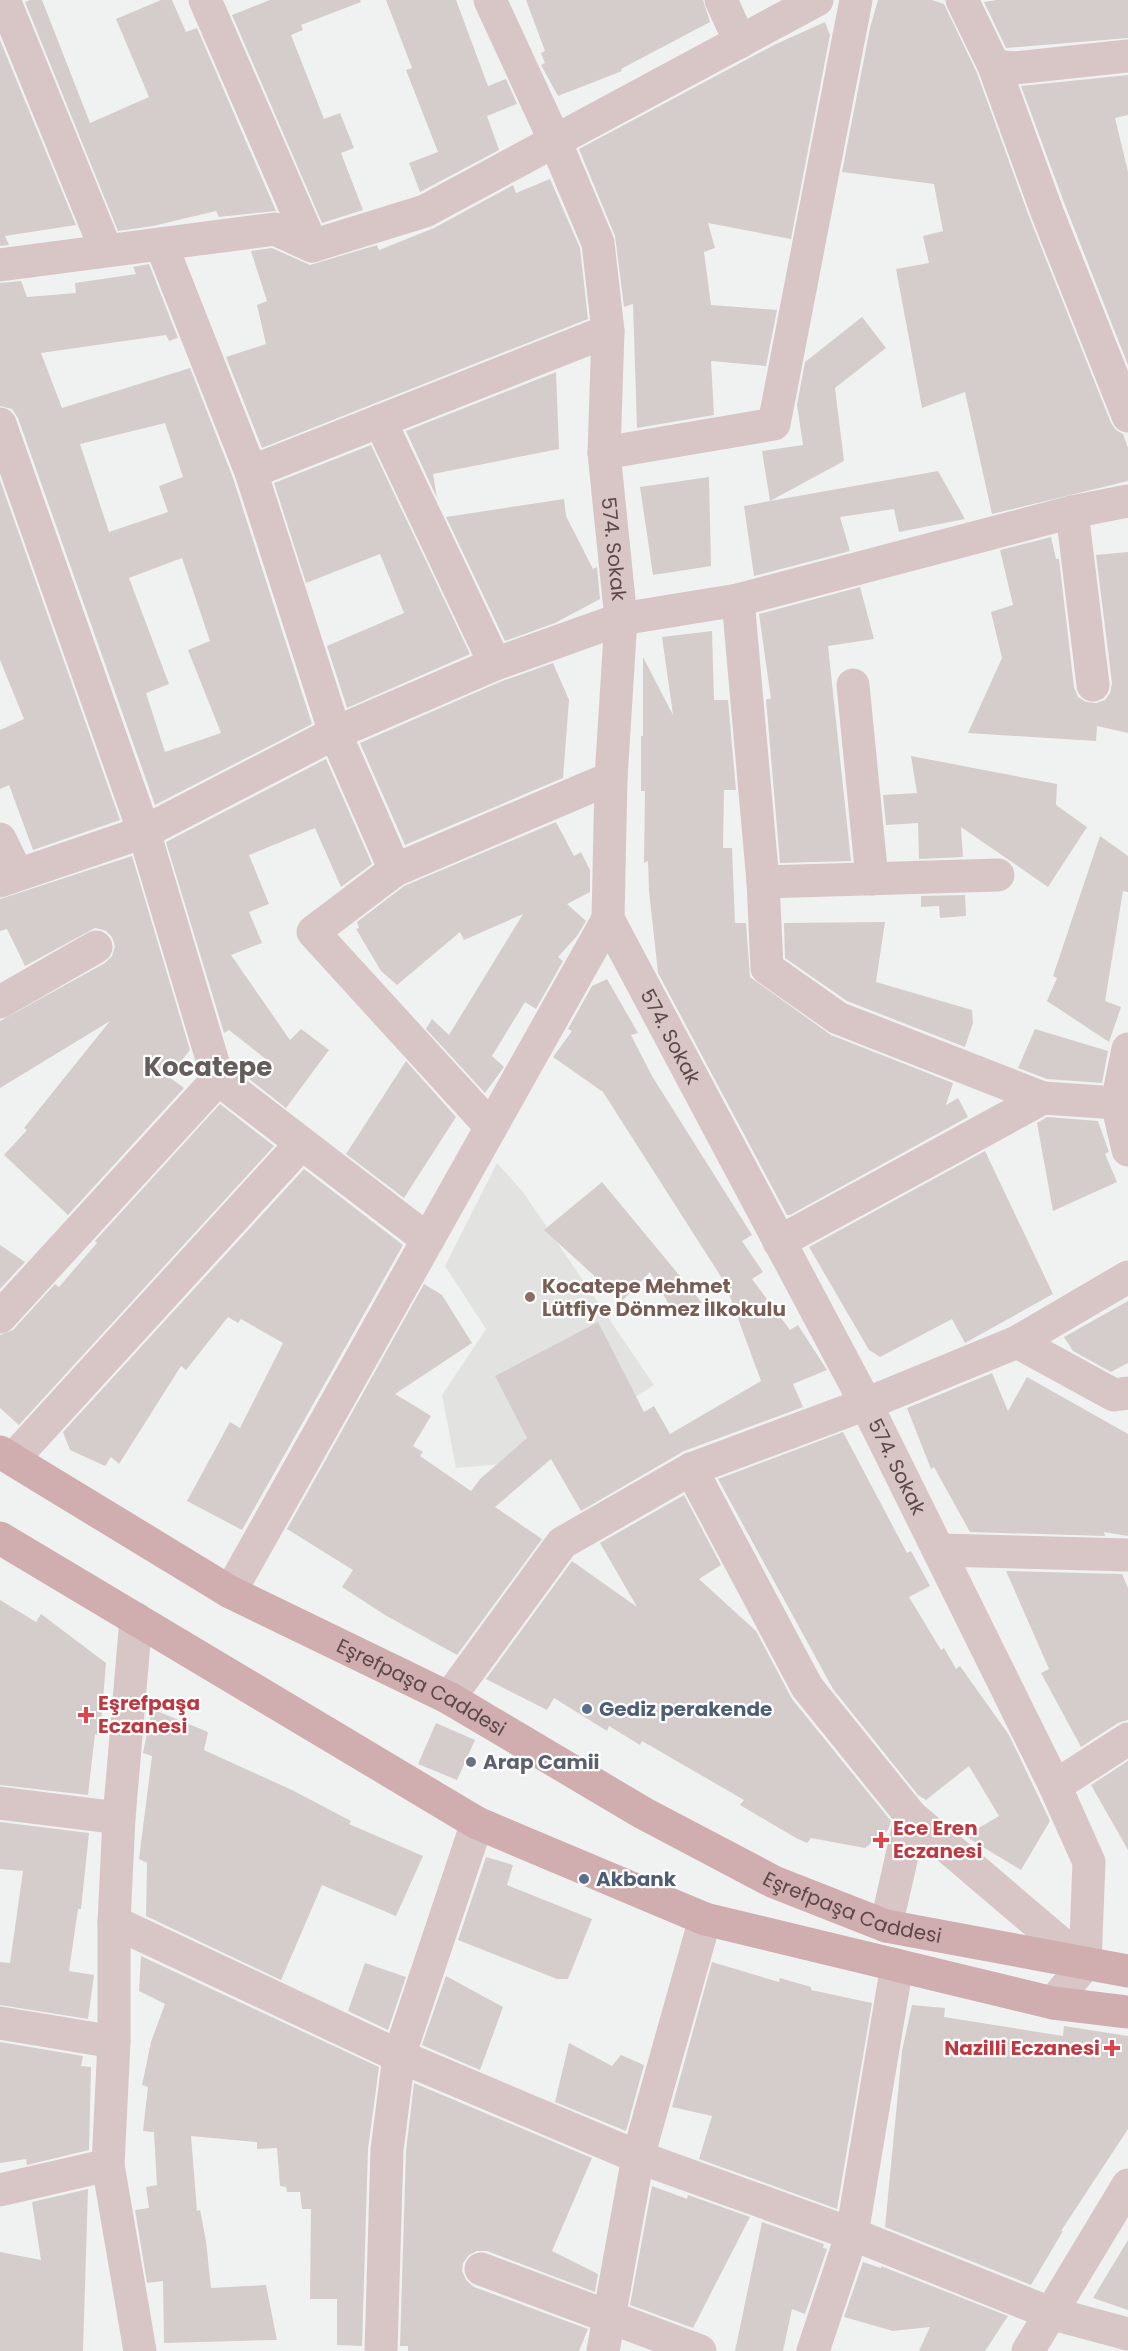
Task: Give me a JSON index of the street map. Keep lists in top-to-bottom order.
{
  "streets": {
    "main road": ["Eşrefpaşa Caddesi"],
    "street": ["574. Sokak"]
  },
  "crossings": [
    ["574. Sokak", "Eşrefpaşa Caddesi"]
  ],
  "districts": ["Kocatepe"],
  "places": {
    "other": [
      "Kocatepe Mehmet Lütfiye Dönmez İlkokulu",
      "Gediz perakende",
      "Arap Camii",
      "Akbank"
    ],
    "health": ["Eşrefpaşa Eczanesi", "Ece Eren Eczanesi", "Nazilli Eczanesi"]
  }
}
